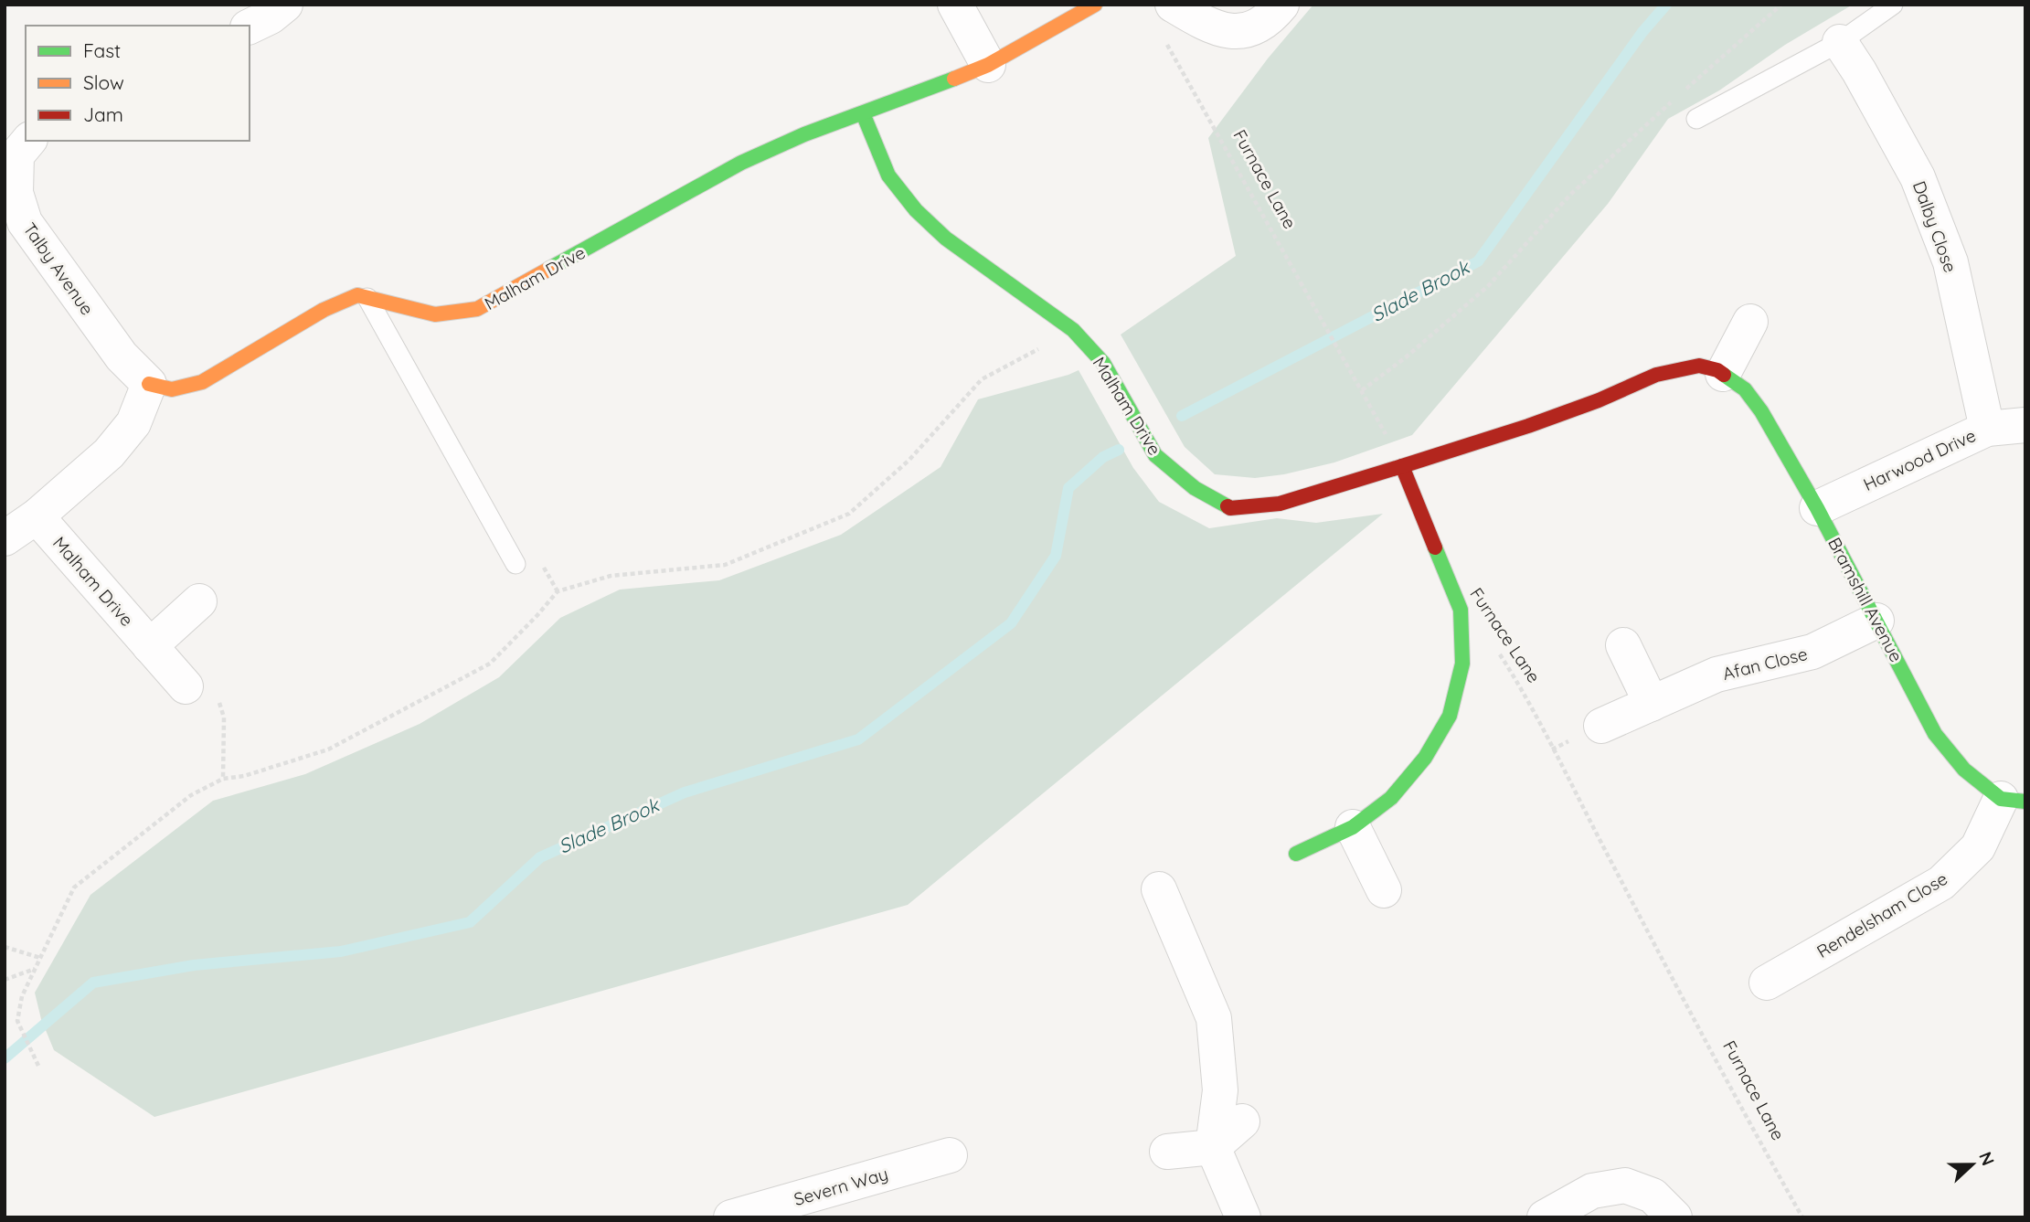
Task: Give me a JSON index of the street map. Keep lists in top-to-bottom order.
{
  "streets": {
    "street": [
      "Furnace Lane",
      "Dalby Close",
      "Talby Avenue",
      "Malham Drive",
      "Harwood Drive",
      "Bramshill Avenue",
      "Afan Close",
      "Rendelsham Close",
      "Severn Way"
    ]
  },
  "crossings": [
    ["Furnace Lane", "Malham Drive"],
    ["Furnace Lane", "Bramshill Avenue"],
    ["Dalby Close", "Harwood Drive"],
    ["Malham Drive", "Bramshill Avenue"],
    ["Harwood Drive", "Bramshill Avenue"],
    ["Bramshill Avenue", "Afan Close"],
    ["Bramshill Avenue", "Rendelsham Close"]
  ],
  "water": ["Slade Brook"],
  "legend": ["Fast", "Slow", "Jam"],
  "north": "right"
}
